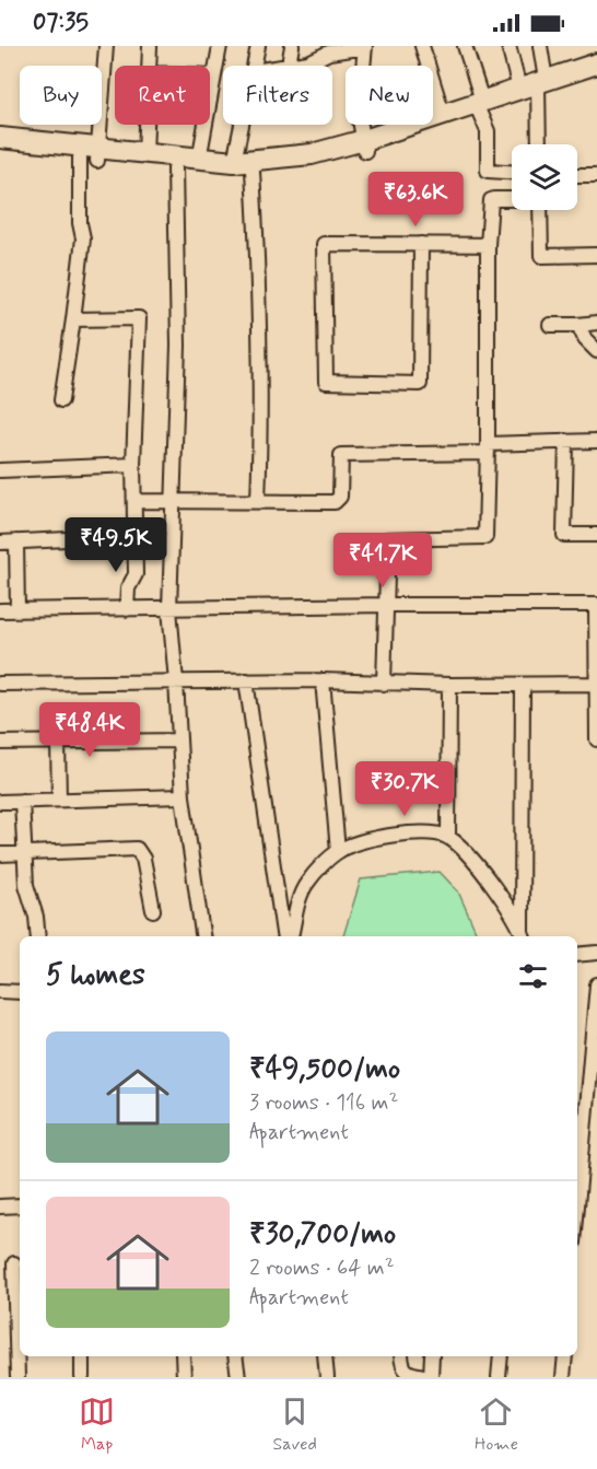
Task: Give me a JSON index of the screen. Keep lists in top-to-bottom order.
{
  "page": {
    "status": "07:35",
    "chip": [
      "Buy",
      "Rent",
      "Filters",
      "New"
    ],
    "price": [
      "₹63.6K",
      "₹49.5K",
      "₹41.7K",
      "₹48.4K",
      "₹30.7K"
    ],
    "heading": "5 homes",
    "list": [
      {
        "name": "₹49,500/mo",
        "note": "3 rooms · 116 m² · Apartment"
      },
      {
        "name": "₹30,700/mo",
        "note": "2 rooms · 64 m² · Apartment"
      }
    ],
    "tabs": ["Map", "Saved", "Home"]
  }
}
